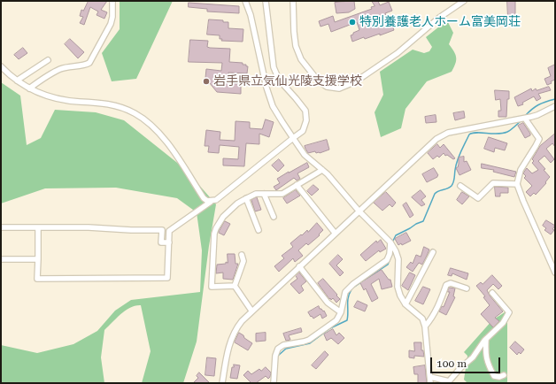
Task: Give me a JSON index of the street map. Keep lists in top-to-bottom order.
{
  "places": ["特別養護老人ホーム富美岡荘", "岩手県立気仙光陵支援学校"],
  "scale_bar": "100 m"
}
